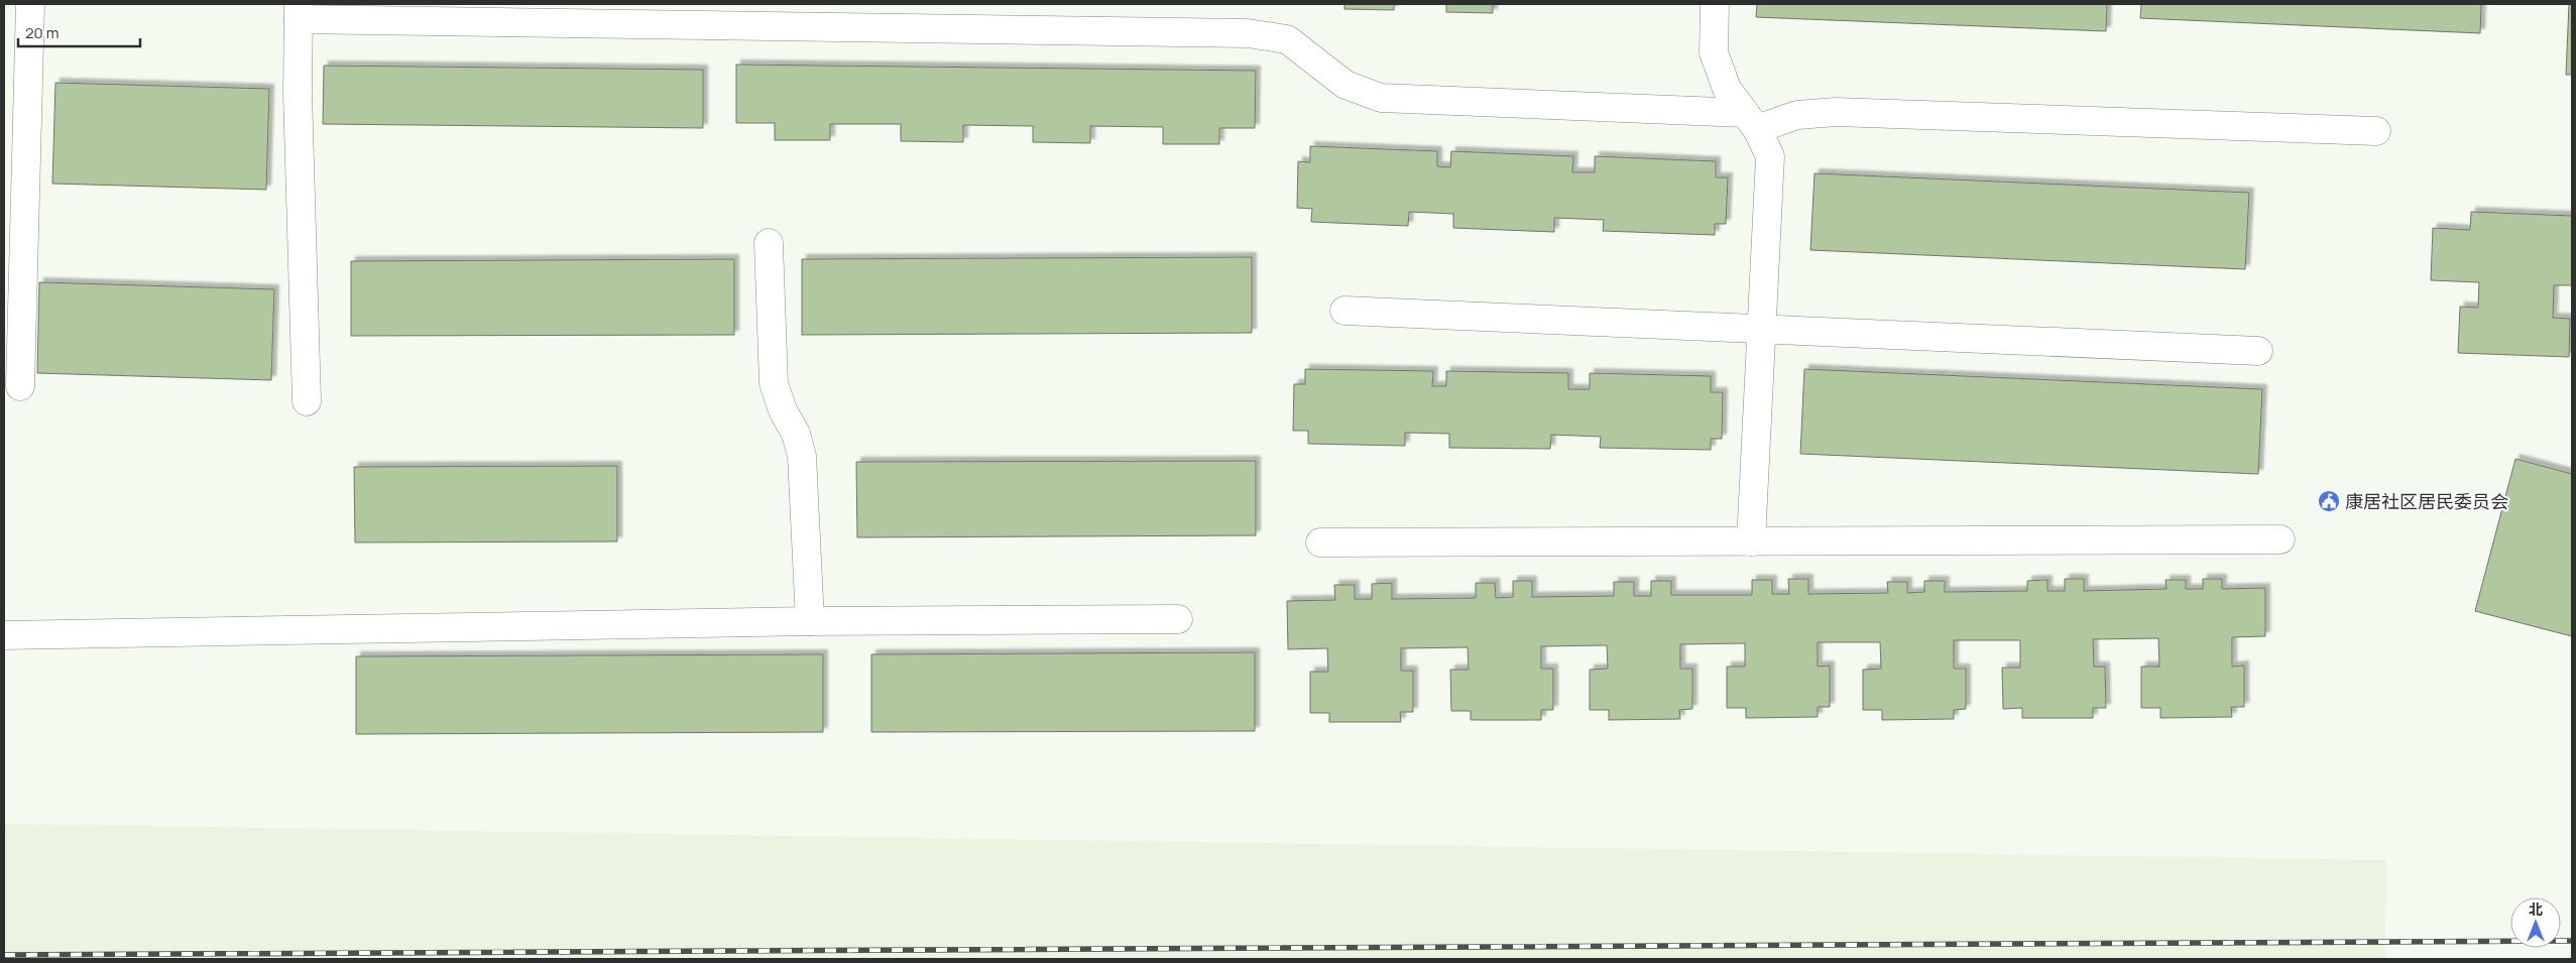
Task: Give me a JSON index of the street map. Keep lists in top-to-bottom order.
{
  "places": {
    "public building": ["康居社区居民委员会"]
  },
  "scale_bar": "20 m",
  "north": "top"
}
